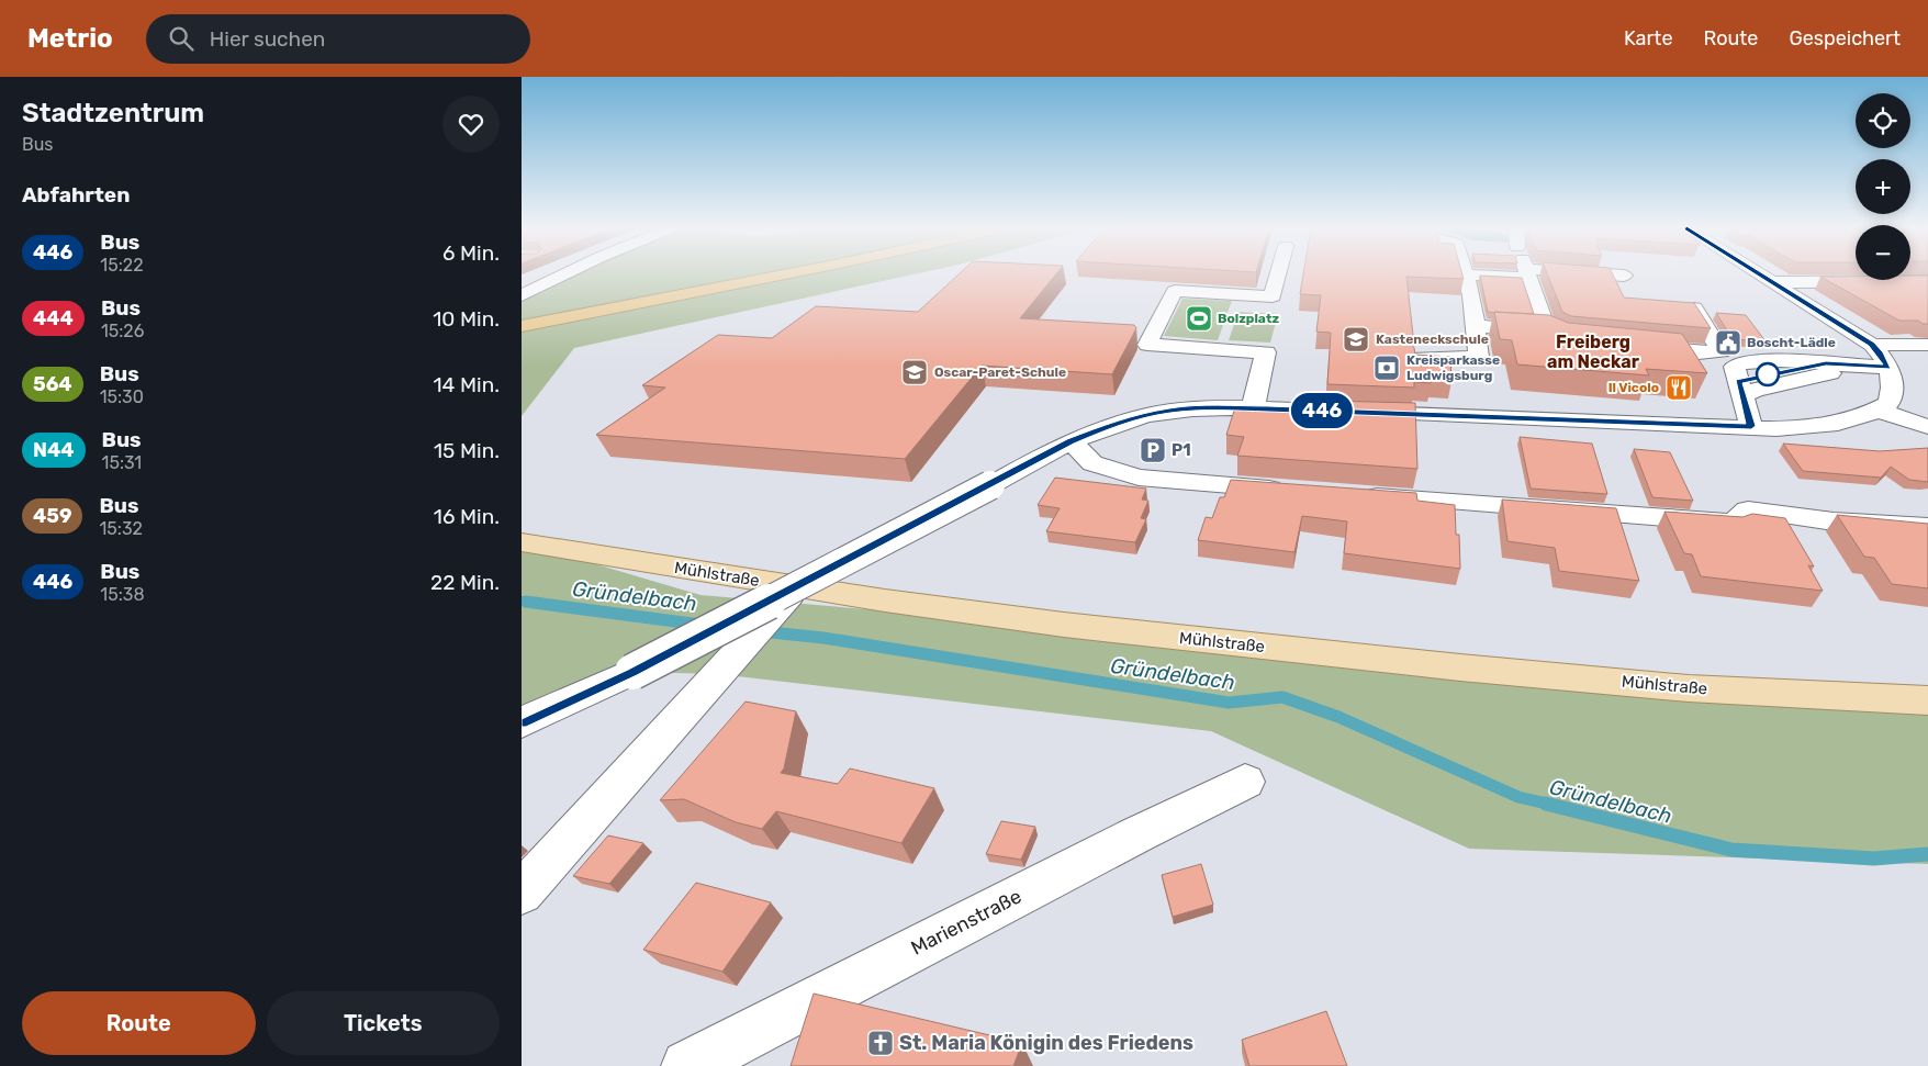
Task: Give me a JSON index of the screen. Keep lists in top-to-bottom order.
{
  "streets": {
    "main road": ["Mühlstraße"],
    "street": ["Marienstraße"]
  },
  "districts": ["Freiberg am Neckar"],
  "water": ["Gründelbach"],
  "places": {
    "sports": ["Bolzplatz"],
    "school or university": ["Kasteneckschule", "Oscar-Paret-Schule"],
    "public building": ["Boscht-Lädle"],
    "bank": ["Kreisparkasse Ludwigsburg"],
    "restaurant": ["Il Vicolo"],
    "parking": ["P1"],
    "church": ["St. Maria Königin des Friedens"]
  },
  "lines": ["bus line 446"],
  "page": {
    "header": "Metrio",
    "search": "Hier suchen",
    "nav": ["Karte", "Route", "Gespeichert"],
    "heading": [
      ["Stadtzentrum", "Bus"],
      "Abfahrten"
    ],
    "on_map": "446",
    "map_buttons": ["+", "−"],
    "list": [
      {
        "mark": "446",
        "name": "Bus",
        "note": "15:22",
        "value": "6 Min."
      },
      {
        "mark": "444",
        "name": "Bus",
        "note": "15:26",
        "value": "10 Min."
      },
      {
        "mark": "564",
        "name": "Bus",
        "note": "15:30",
        "value": "14 Min."
      },
      {
        "mark": "N44",
        "name": "Bus",
        "note": "15:31",
        "value": "15 Min."
      },
      {
        "mark": "459",
        "name": "Bus",
        "note": "15:32",
        "value": "16 Min."
      },
      {
        "mark": "446",
        "name": "Bus",
        "note": "15:38",
        "value": "22 Min."
      }
    ],
    "buttons": ["Route", "Tickets"]
  }
}
